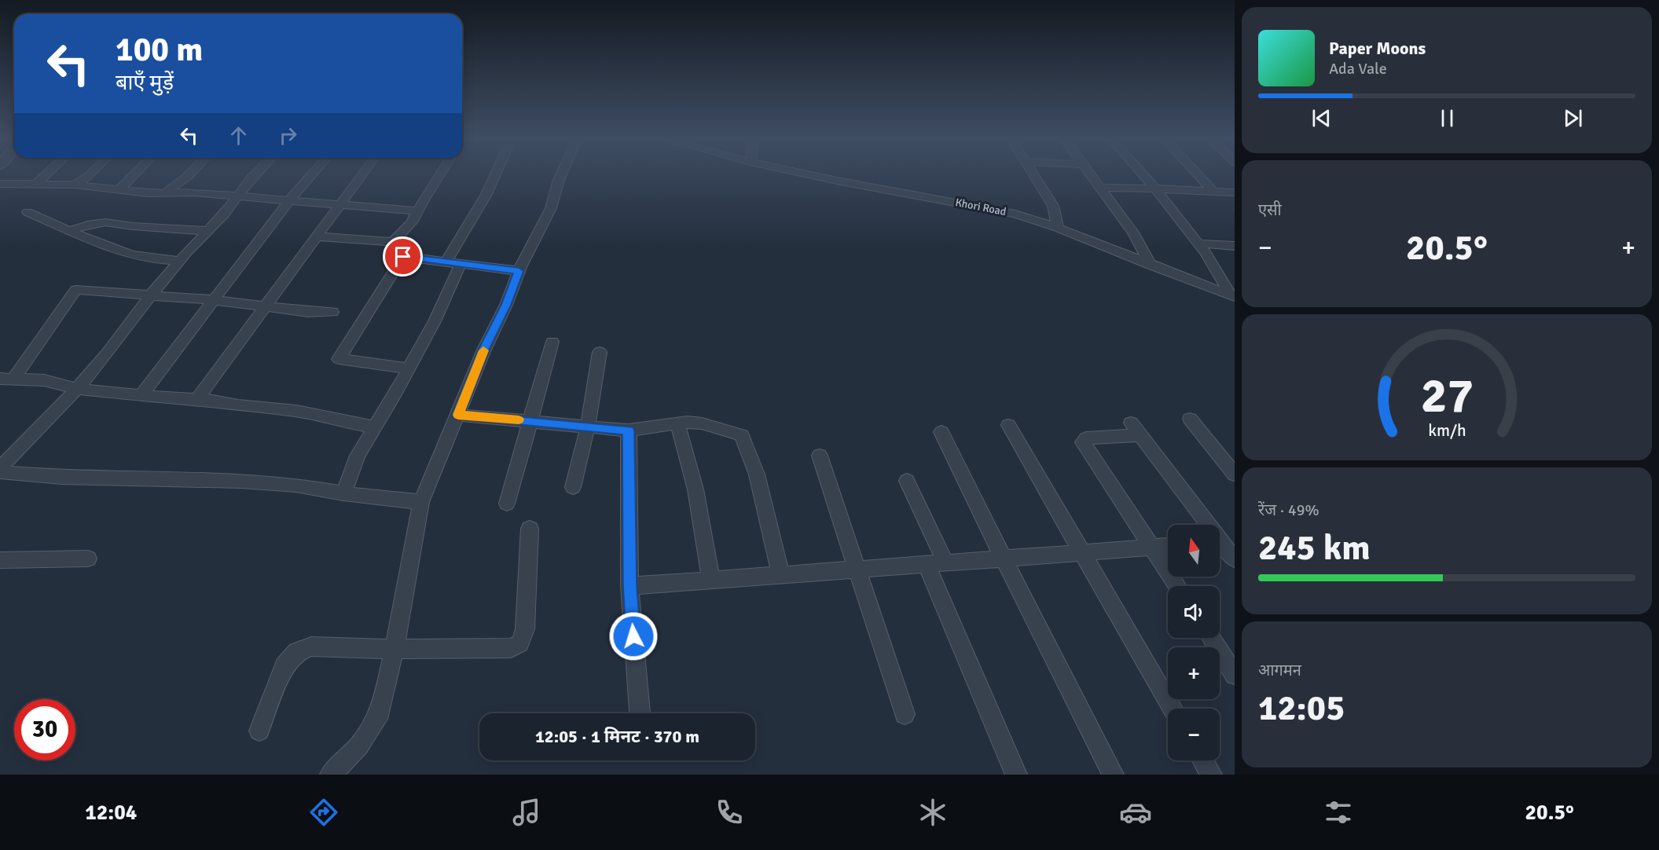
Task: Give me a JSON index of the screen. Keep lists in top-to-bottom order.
{
  "streets": {
    "street": ["Khori Road"]
  },
  "north": "top",
  "page": {
    "turn": ["100 m", "बाएँ मुड़ें"],
    "song": ["Paper Moons", "Ada Vale"],
    "tile": [
      "एसी",
      ["रेंज · 49%", "245 km"],
      ["आगमन", "12:05"]
    ],
    "heat": ["−", "20.5°", "+"],
    "map_buttons": ["+", "−"],
    "limit": "30",
    "trip": "12:05 · 1 मिनट · 370 m",
    "tabs": ["12:04", "20.5°"],
    "gauge": ["27", "km/h"]
  }
}
